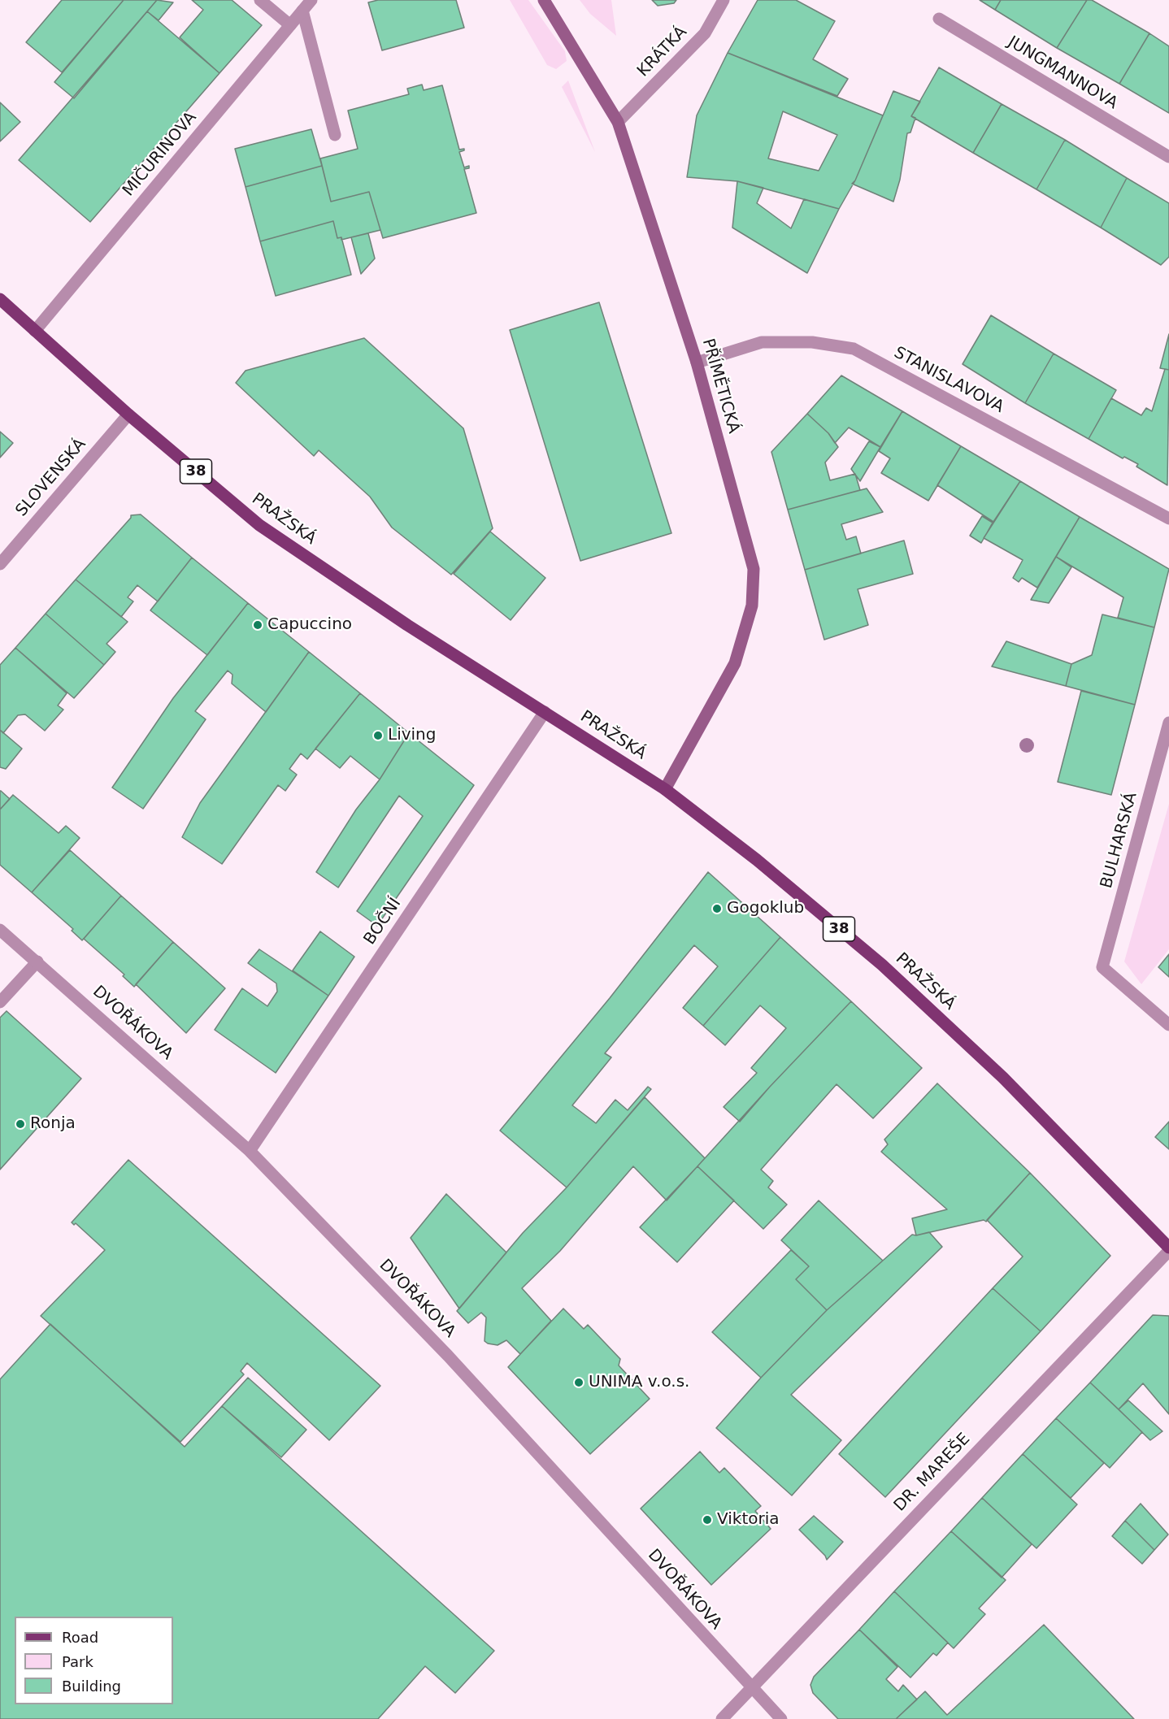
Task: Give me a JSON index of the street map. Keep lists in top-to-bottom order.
{
  "streets": {
    "main road": ["PŘÍMĚTICKÁ", "38", "PRAŽSKÁ"],
    "street": [
      "KRÁTKÁ",
      "JUNGMANNOVA",
      "MIČURINOVA",
      "STANISLAVOVA",
      "SLOVENSKÁ",
      "BULHARSKÁ",
      "BOČNÍ",
      "DVOŘÁKOVA",
      "DR. MAREŠE"
    ]
  },
  "crossings": [
    ["KRÁTKÁ", "PŘÍMĚTICKÁ"],
    ["MIČURINOVA", "PRAŽSKÁ"],
    ["STANISLAVOVA", "PŘÍMĚTICKÁ"],
    ["PŘÍMĚTICKÁ", "PRAŽSKÁ"],
    ["SLOVENSKÁ", "PRAŽSKÁ"],
    ["PRAŽSKÁ", "BOČNÍ"],
    ["PRAŽSKÁ", "DR. MAREŠE"],
    ["BOČNÍ", "DVOŘÁKOVA"],
    ["DVOŘÁKOVA", "DR. MAREŠE"]
  ],
  "places": [
    "Capuccino",
    "Living",
    "Gogoklub",
    "Ronja",
    "UNIMA v.o.s.",
    "Viktoria"
  ],
  "legend": ["Road", "Park", "Building"]
}
